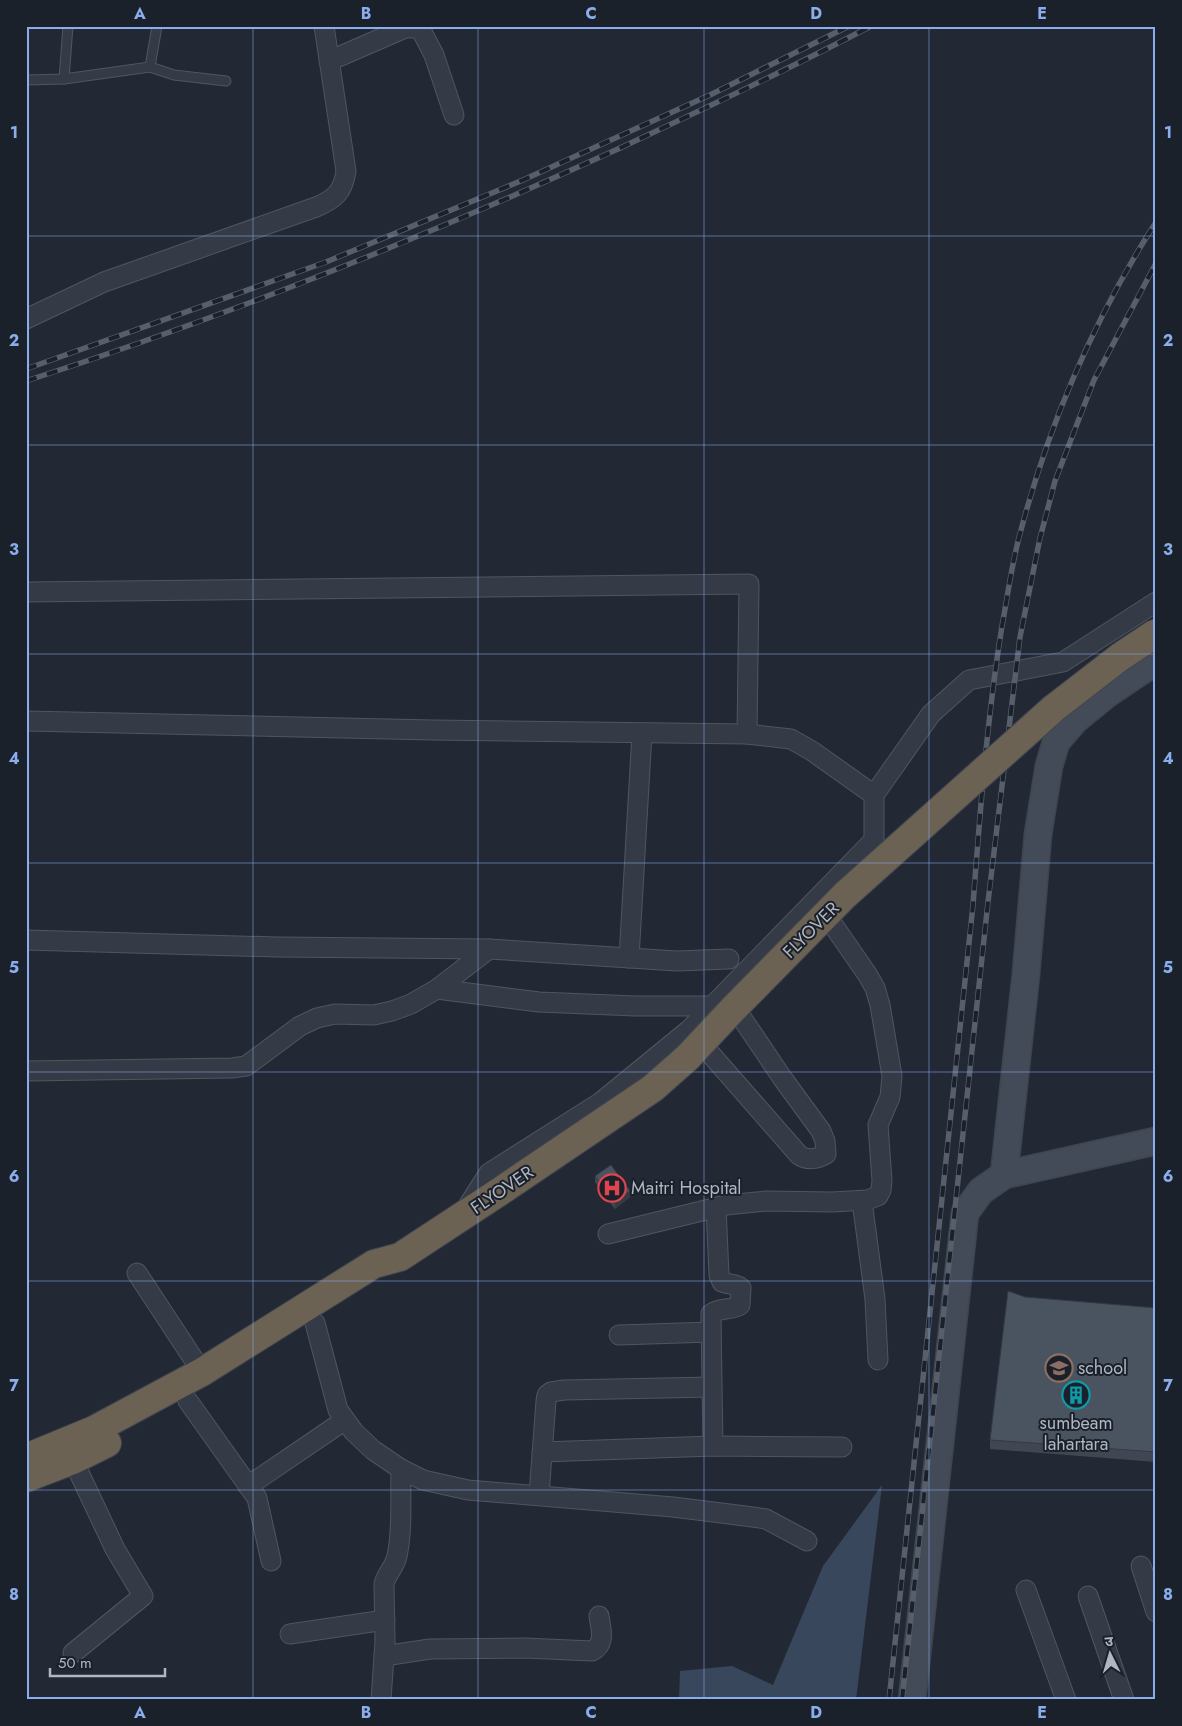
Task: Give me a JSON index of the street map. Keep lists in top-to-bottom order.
{
  "streets": {
    "highway": ["FLYOVER"]
  },
  "places": {
    "hospital": ["Maitri Hospital"],
    "school or university": ["school"],
    "building": ["sumbeam lahartara"]
  },
  "scale_bar": "50 m",
  "north": "top",
  "grid": {
    "columns": [
      "A",
      "B",
      "C",
      "D",
      "E"
    ],
    "rows": [
      "1",
      "2",
      "3",
      "4",
      "5",
      "6",
      "7",
      "8"
    ]
  }
}
